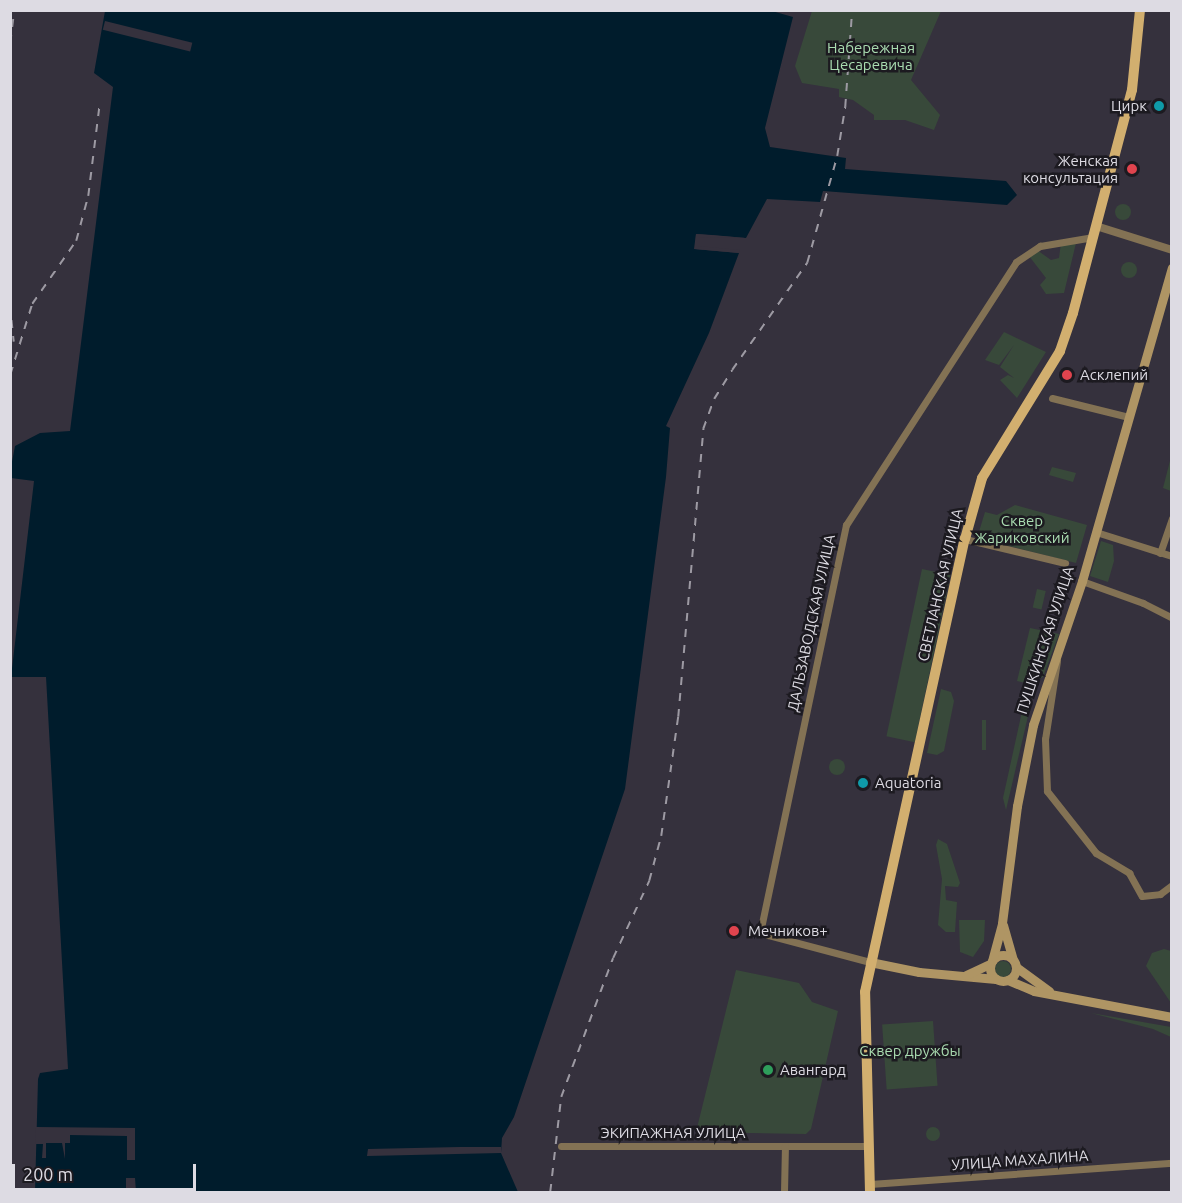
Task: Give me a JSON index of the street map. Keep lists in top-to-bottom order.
{
  "streets": {
    "main road": ["СВЕТЛАНСКАЯ УЛИЦА", "ПУШКИНСКАЯ УЛИЦА"],
    "street": ["ДАЛЬЗАВОДСКАЯ УЛИЦА", "ЭКИПАЖНАЯ УЛИЦА", "УЛИЦА МАХАЛИНА"]
  },
  "crossings": [
    ["СВЕТЛАНСКАЯ УЛИЦА", "ДАЛЬЗАВОДСКАЯ УЛИЦА"],
    ["СВЕТЛАНСКАЯ УЛИЦА", "ЭКИПАЖНАЯ УЛИЦА"],
    ["СВЕТЛАНСКАЯ УЛИЦА", "УЛИЦА МАХАЛИНА"]
  ],
  "parks": ["Набережная Цесаревича", "Сквер Жариковский", "Сквер дружбы"],
  "places": [
    "Цирк",
    "Женская консультация",
    "Асклепий",
    "Aquatoria",
    "Мечников+",
    "Авангард"
  ],
  "scale_bar": "200 m"
}
